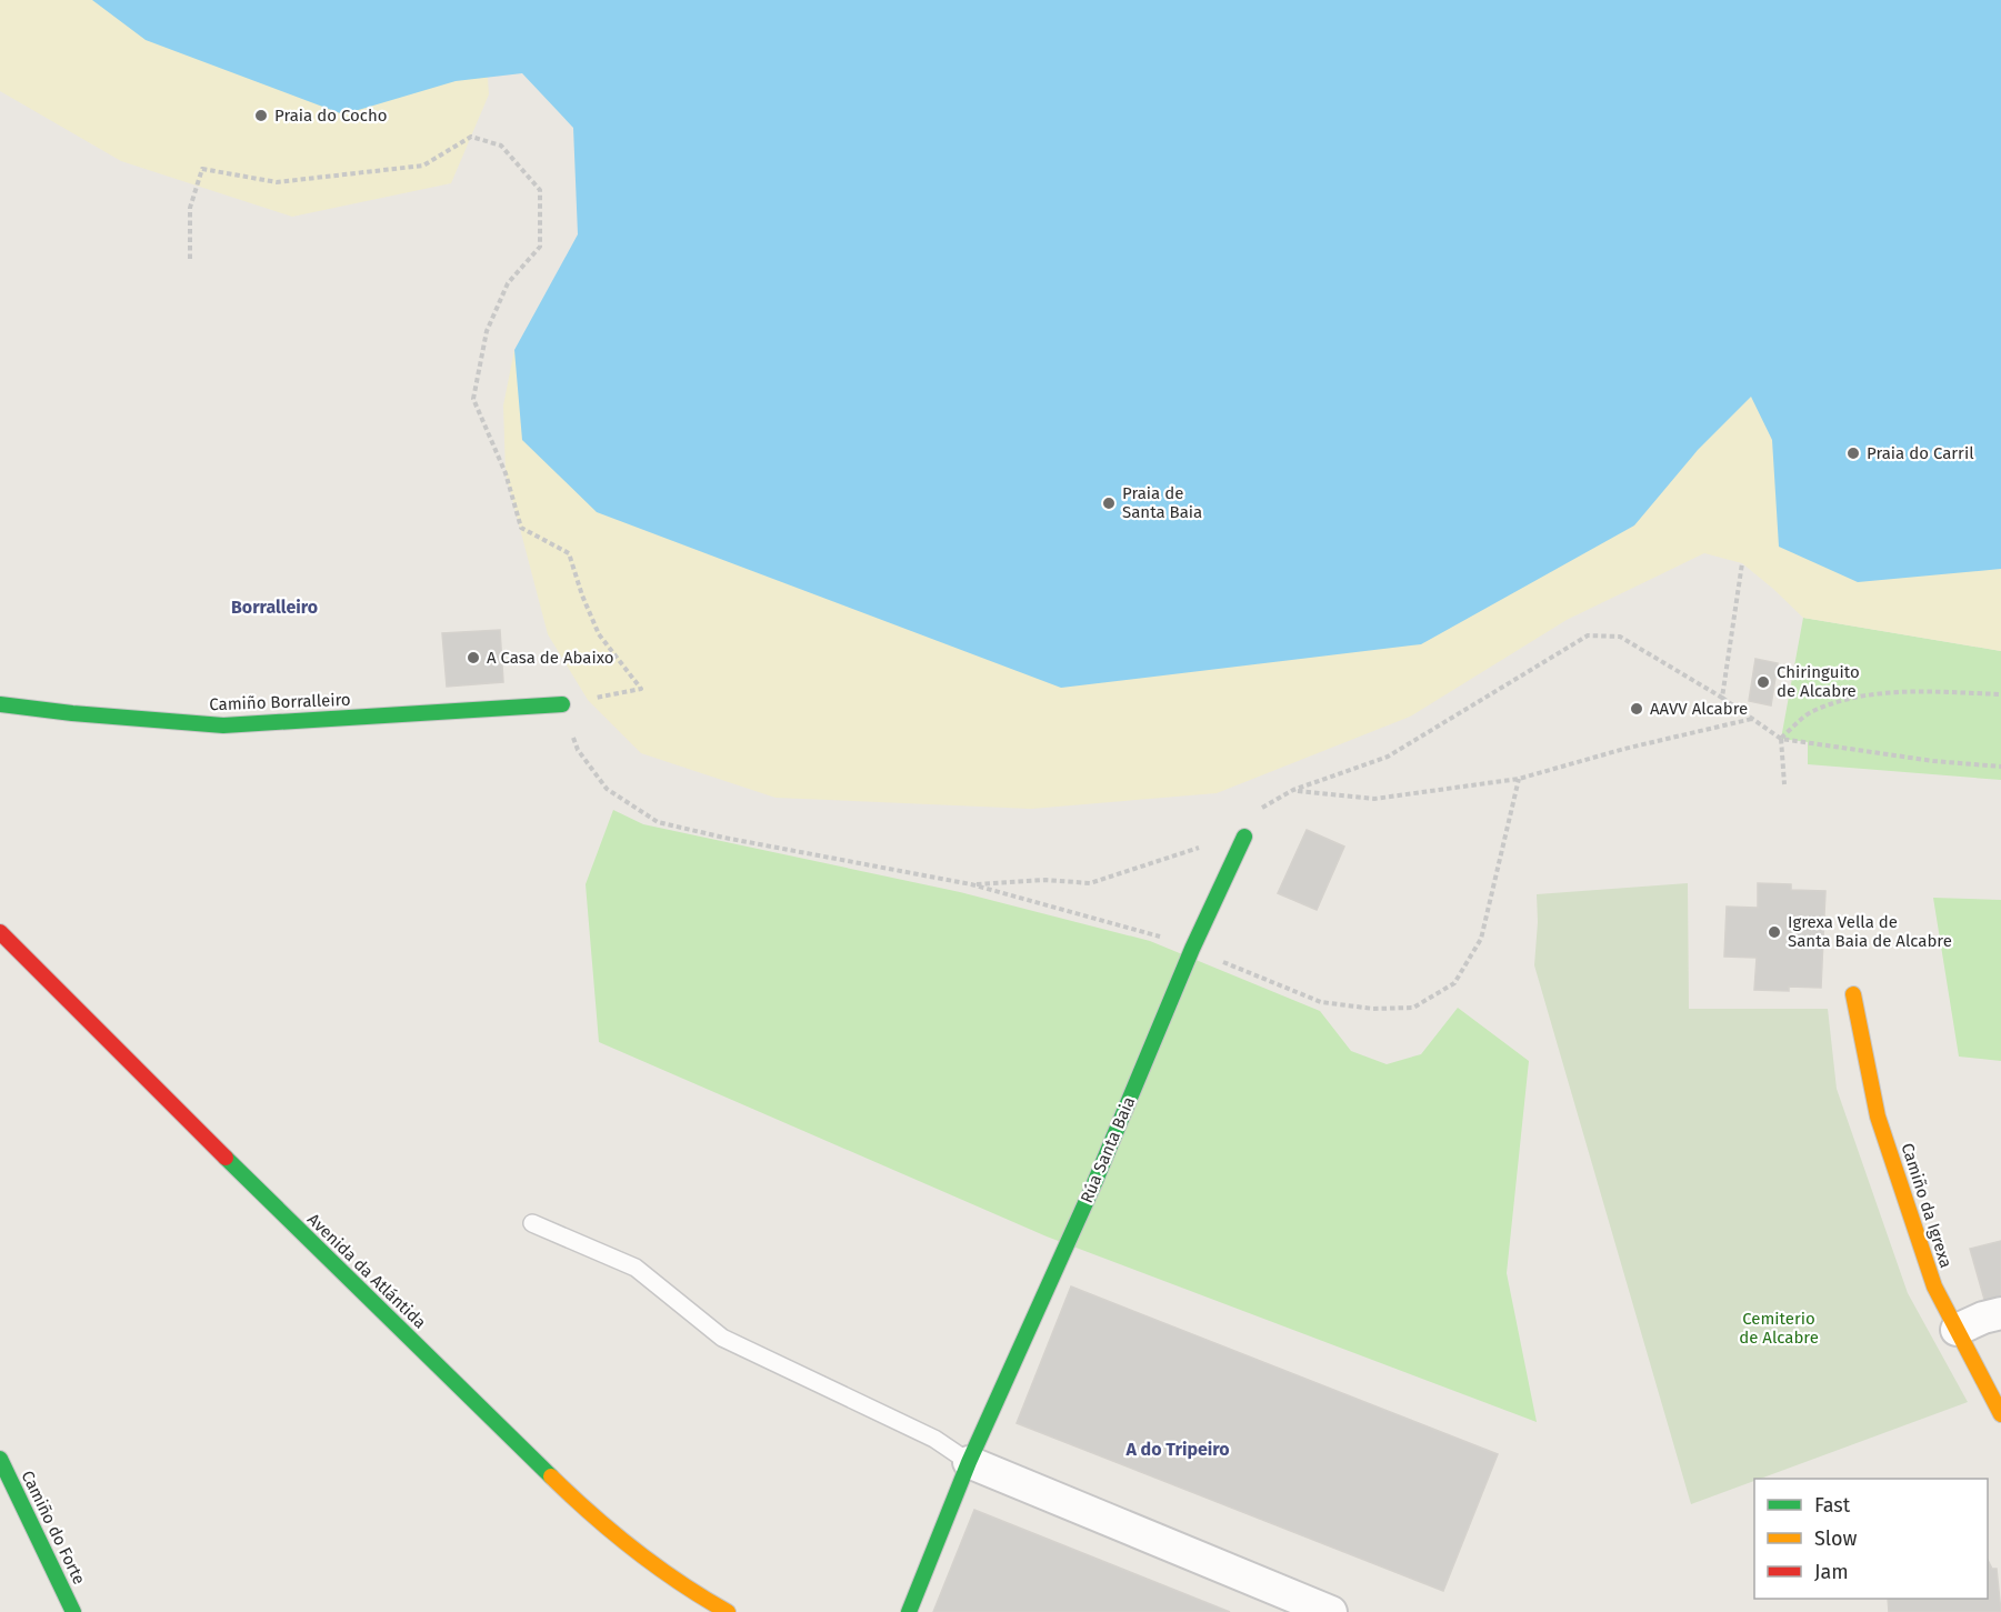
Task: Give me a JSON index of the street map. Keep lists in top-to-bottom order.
{
  "streets": {
    "street": [
      "Camiño Borralleiro",
      "Rúa Santa Baia",
      "Camiño da Igrexa",
      "Avenida da Atlántida",
      "Camiño do Forte"
    ]
  },
  "districts": ["Borralleiro", "A do Tripeiro"],
  "parks": ["Cemiterio de Alcabre"],
  "places": [
    "Praia do Cocho",
    "Praia do Carril",
    "Praia de Santa Baia",
    "A Casa de Abaixo",
    "Chiringuito de Alcabre",
    "AAVV Alcabre",
    "Igrexa Vella de Santa Baia de Alcabre"
  ],
  "legend": ["Fast", "Slow", "Jam"]
}
